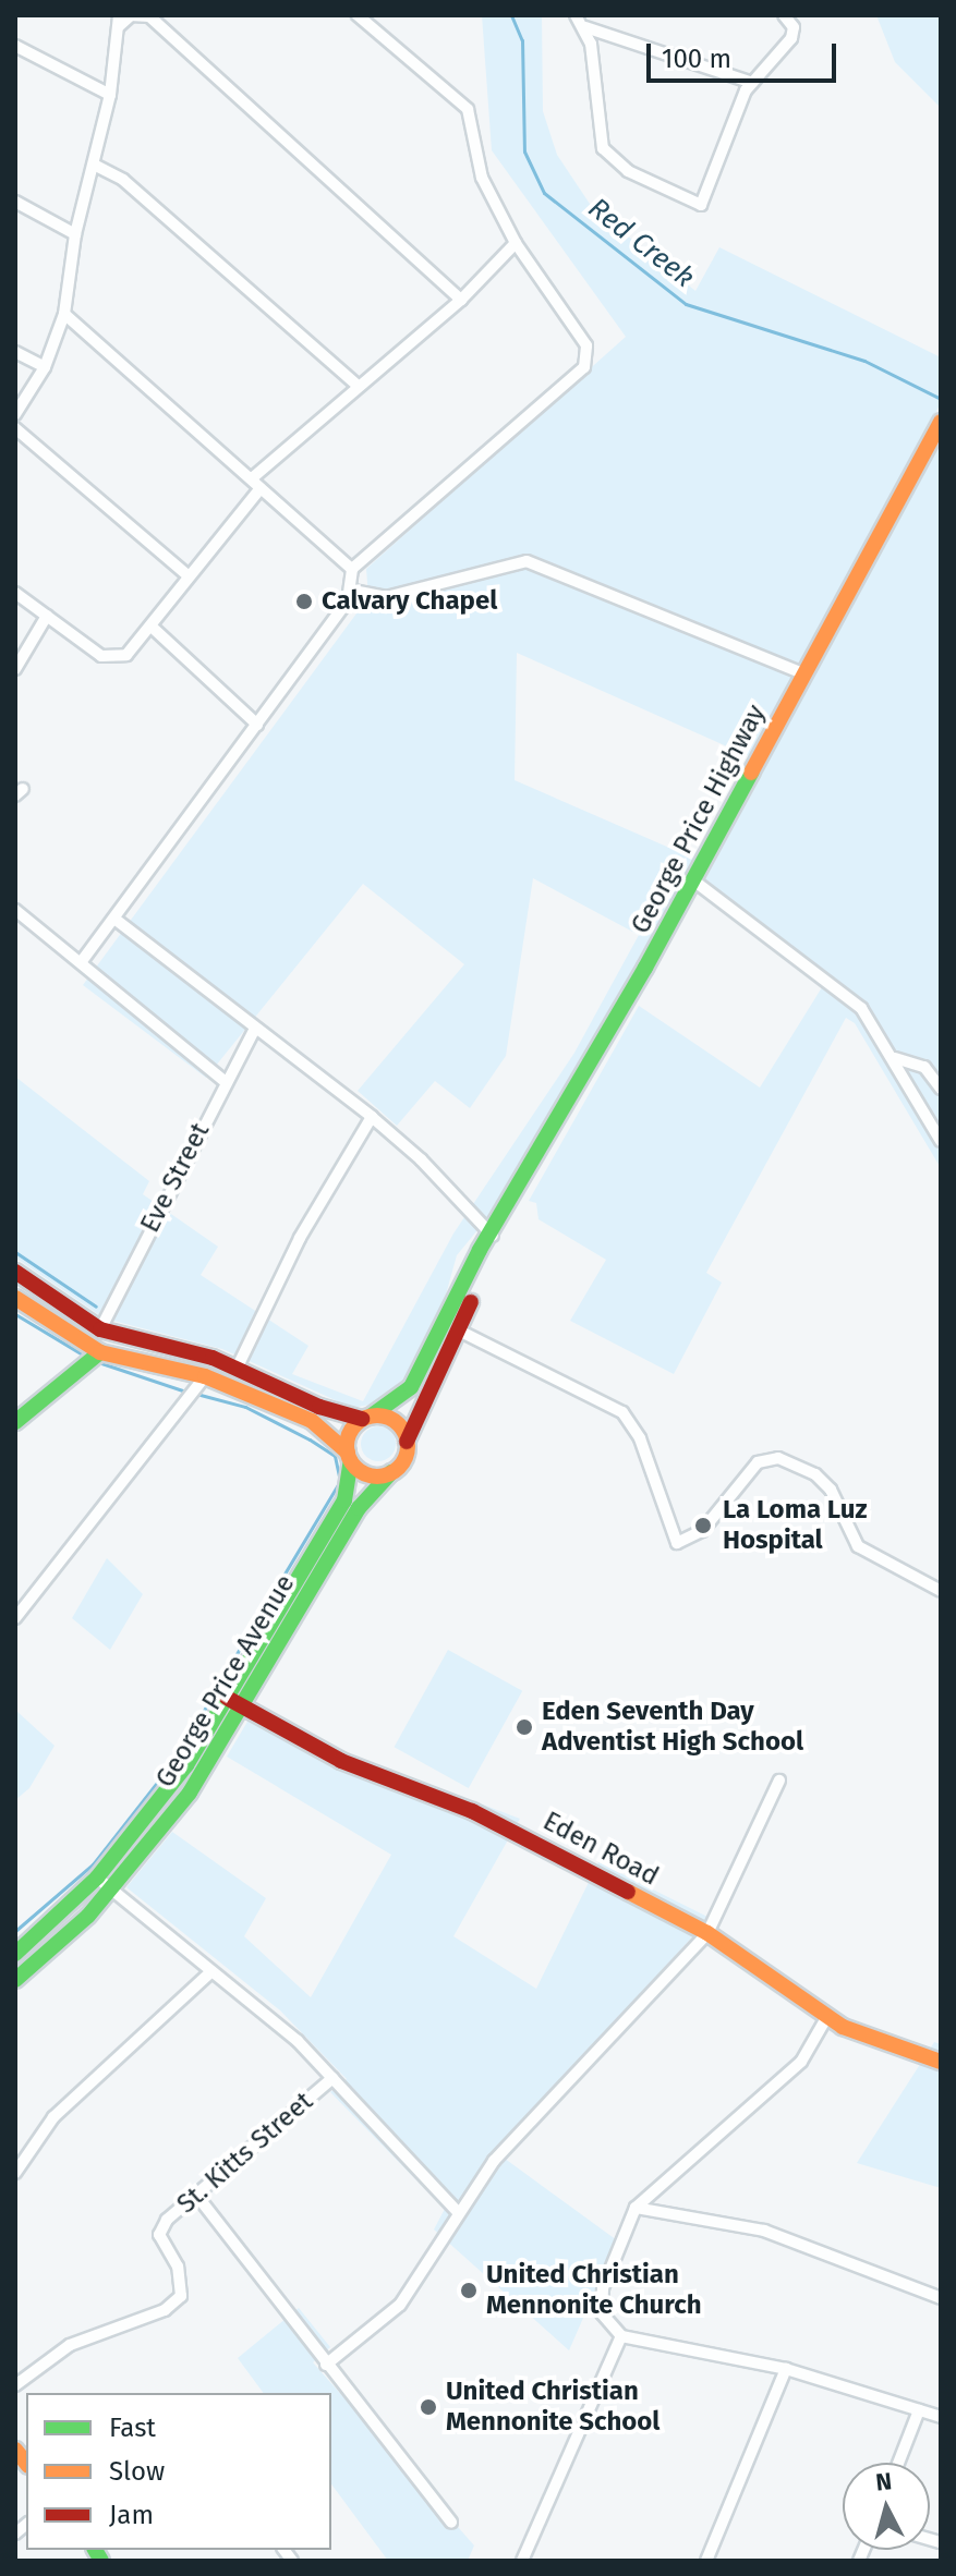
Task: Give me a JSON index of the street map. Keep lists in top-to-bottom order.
{
  "streets": {
    "main road": ["George Price Highway", "George Price Avenue", "Eden Road"],
    "street": ["Eve Street", "St. Kitts Street"]
  },
  "crossings": [
    ["George Price Highway", "George Price Avenue"],
    ["George Price Avenue", "Eden Road"]
  ],
  "water": ["Red Creek"],
  "places": [
    "Calvary Chapel",
    "La Loma Luz Hospital",
    "Eden Seventh Day Adventist High School",
    "United Christian Mennonite Church",
    "United Christian Mennonite School"
  ],
  "legend": ["Fast", "Slow", "Jam"],
  "scale_bar": "100 m",
  "north": "top"
}
